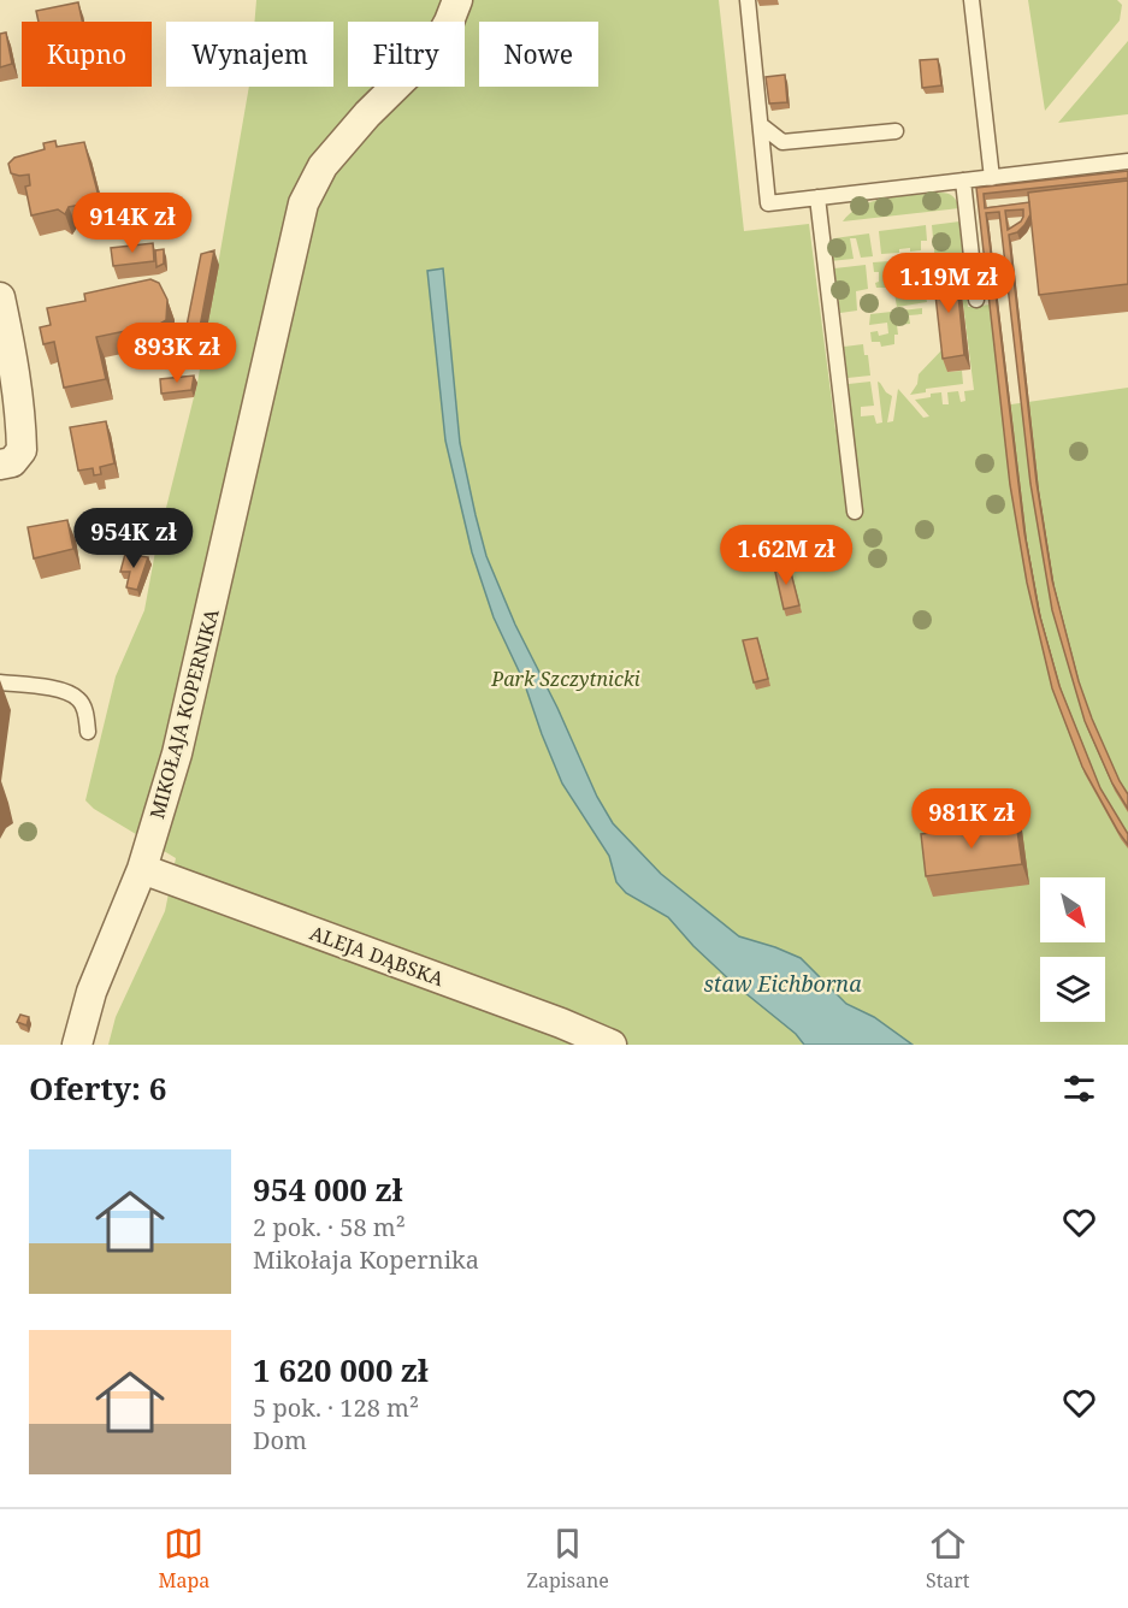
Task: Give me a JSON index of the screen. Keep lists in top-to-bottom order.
{
  "streets": {
    "street": ["MIKOŁAJA KOPERNIKA", "ALEJA DĄBSKA"]
  },
  "crossings": [
    ["MIKOŁAJA KOPERNIKA", "ALEJA DĄBSKA"]
  ],
  "water": ["staw Eichborna"],
  "parks": ["Park Szczytnicki"],
  "north": "bottom right",
  "page": {
    "chip": [
      "Kupno",
      "Wynajem",
      "Filtry",
      "Nowe"
    ],
    "price": [
      "914K zł",
      "1.19M zł",
      "893K zł",
      "954K zł",
      "1.62M zł",
      "981K zł"
    ],
    "heading": "Oferty: 6",
    "list": [
      {
        "name": "954 000 zł",
        "note": "2 pok. · 58 m² · Mikołaja Kopernika"
      },
      {
        "name": "1 620 000 zł",
        "note": "5 pok. · 128 m² · Dom"
      }
    ],
    "tabs": ["Mapa", "Zapisane", "Start"]
  }
}
